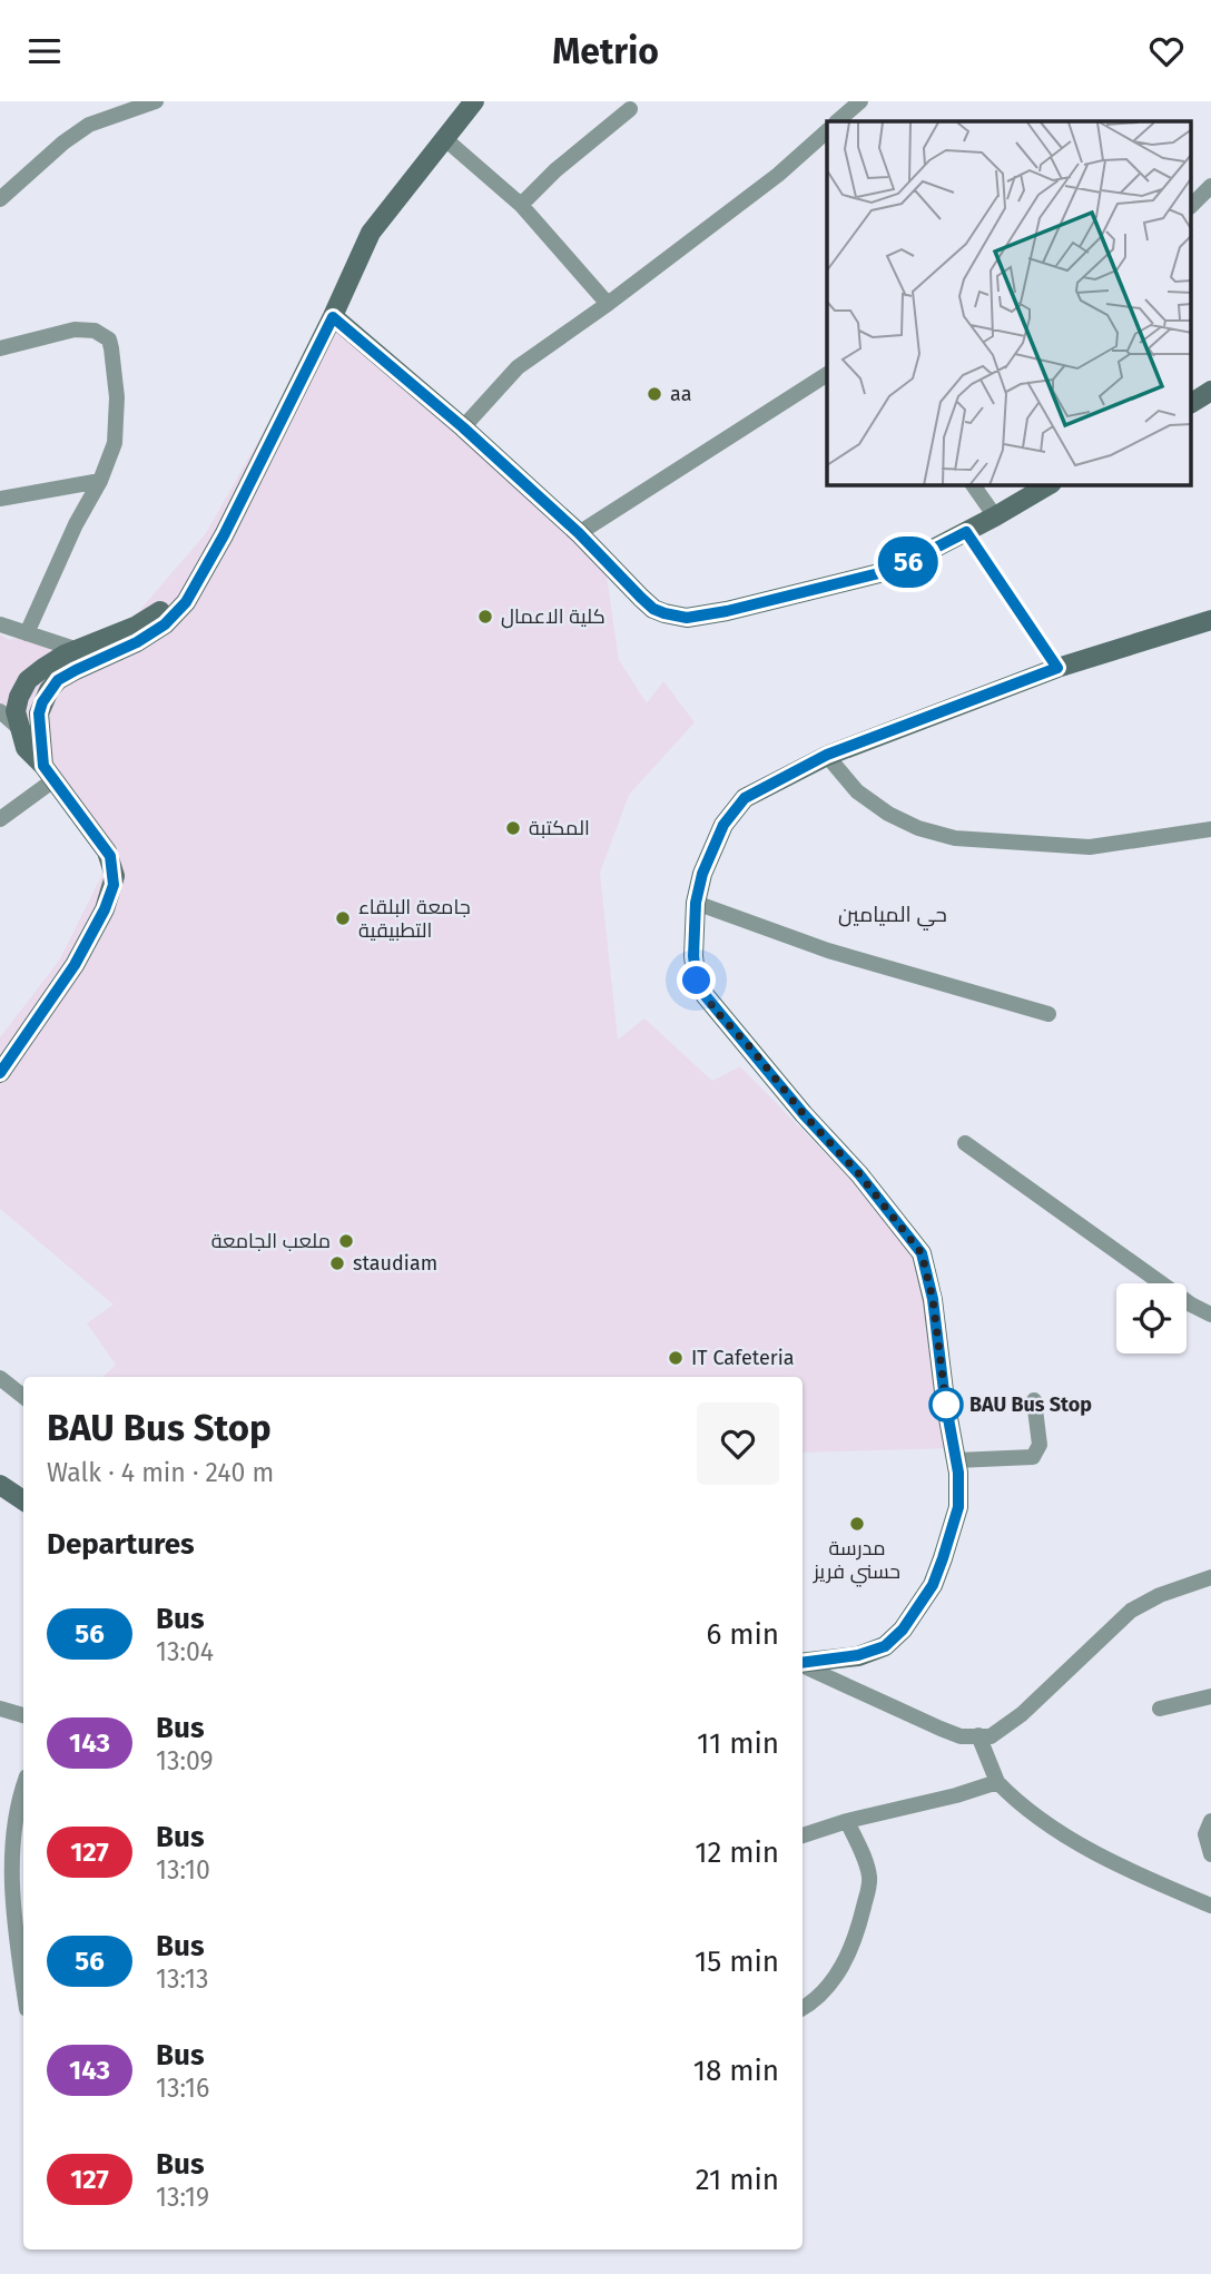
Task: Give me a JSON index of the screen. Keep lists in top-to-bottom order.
{
  "districts": ["حي الميامين"],
  "places": [
    "aa",
    "كلية الاعمال",
    "المكتبة",
    "جامعة البلقاء التطبيقية",
    "ملعب الجامعة",
    "staudiam",
    "IT Cafeteria",
    "BAU Bus Stop",
    "مدرسة حسني فريز"
  ],
  "lines": ["bus line 56"],
  "page": {
    "header": "Metrio",
    "on_map": "56",
    "heading": [
      ["BAU Bus Stop", "Walk · 4 min · 240 m"],
      "Departures"
    ],
    "list": [
      {
        "mark": "56",
        "name": "Bus",
        "note": "13:04",
        "value": "6 min"
      },
      {
        "mark": "143",
        "name": "Bus",
        "note": "13:09",
        "value": "11 min"
      },
      {
        "mark": "127",
        "name": "Bus",
        "note": "13:10",
        "value": "12 min"
      },
      {
        "mark": "56",
        "name": "Bus",
        "note": "13:13",
        "value": "15 min"
      },
      {
        "mark": "143",
        "name": "Bus",
        "note": "13:16",
        "value": "18 min"
      },
      {
        "mark": "127",
        "name": "Bus",
        "note": "13:19",
        "value": "21 min"
      }
    ]
  }
}
